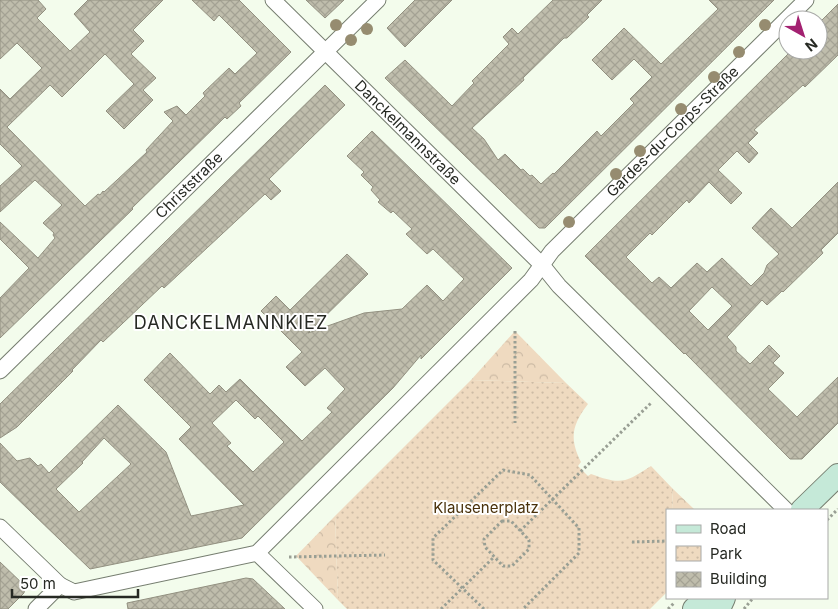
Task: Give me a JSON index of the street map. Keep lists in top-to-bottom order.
{
  "streets": {
    "street": ["Danckelmannstraße", "Gardes-du-Corps-Straße", "Christstraße"]
  },
  "crossings": [
    ["Danckelmannstraße", "Gardes-du-Corps-Straße"],
    ["Danckelmannstraße", "Christstraße"]
  ],
  "districts": ["DANCKELMANNKIEZ"],
  "parks": ["Klausenerplatz"],
  "legend": ["Road", "Park", "Building"],
  "scale_bar": "50 m",
  "north": "bottom right"
}
